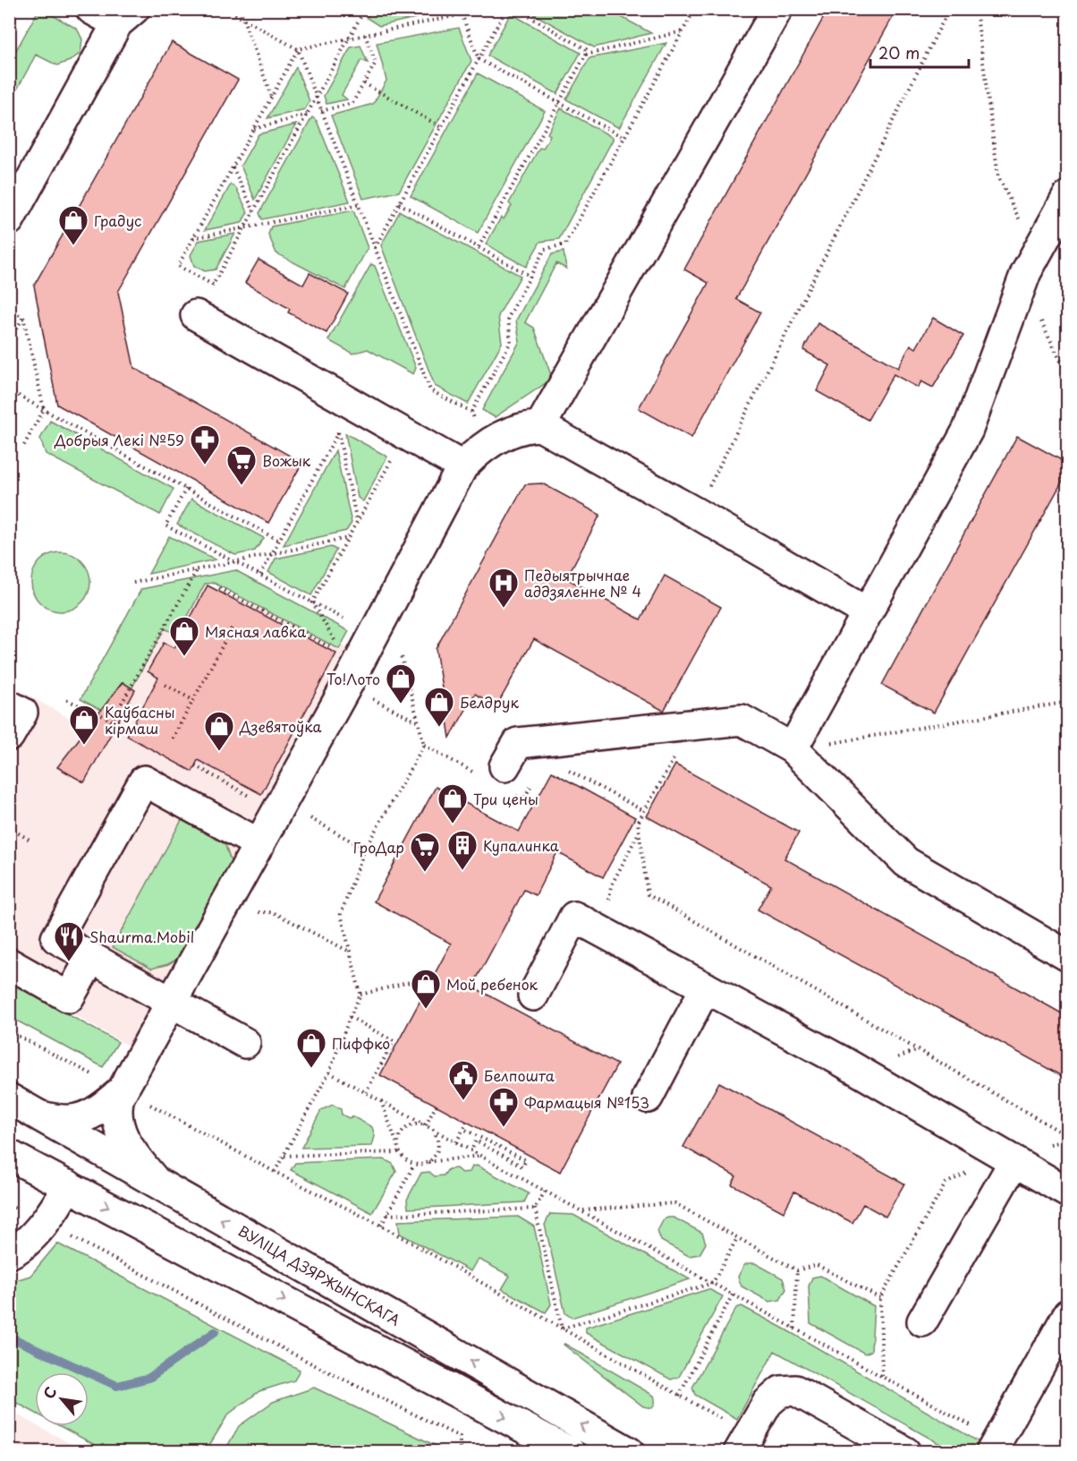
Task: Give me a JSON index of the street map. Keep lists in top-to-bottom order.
{
  "streets": {
    "main road": ["ВУЛІЦА ДЗЯРЖЫНСКАГА"]
  },
  "places": {
    "shop": [
      "Градус",
      "Мясная лавка",
      "То!Лото",
      "Белдрук",
      "Каўбасны кірмаш",
      "Дзевятоўка",
      "Три цены",
      "Мой ребенок",
      "Пиффко"
    ],
    "pharmacy": ["Добрыя Лекі №59", "Фармацыя №153"],
    "supermarket": ["Вожык", "ГроДар"],
    "hospital": ["Педыятрычнае аддзяленне № 4"],
    "building": ["Купалинка"],
    "restaurant": ["Shaurma.Mobil"],
    "public building": ["Белпошта"]
  },
  "scale_bar": "20 m",
  "north": "top left"
}
